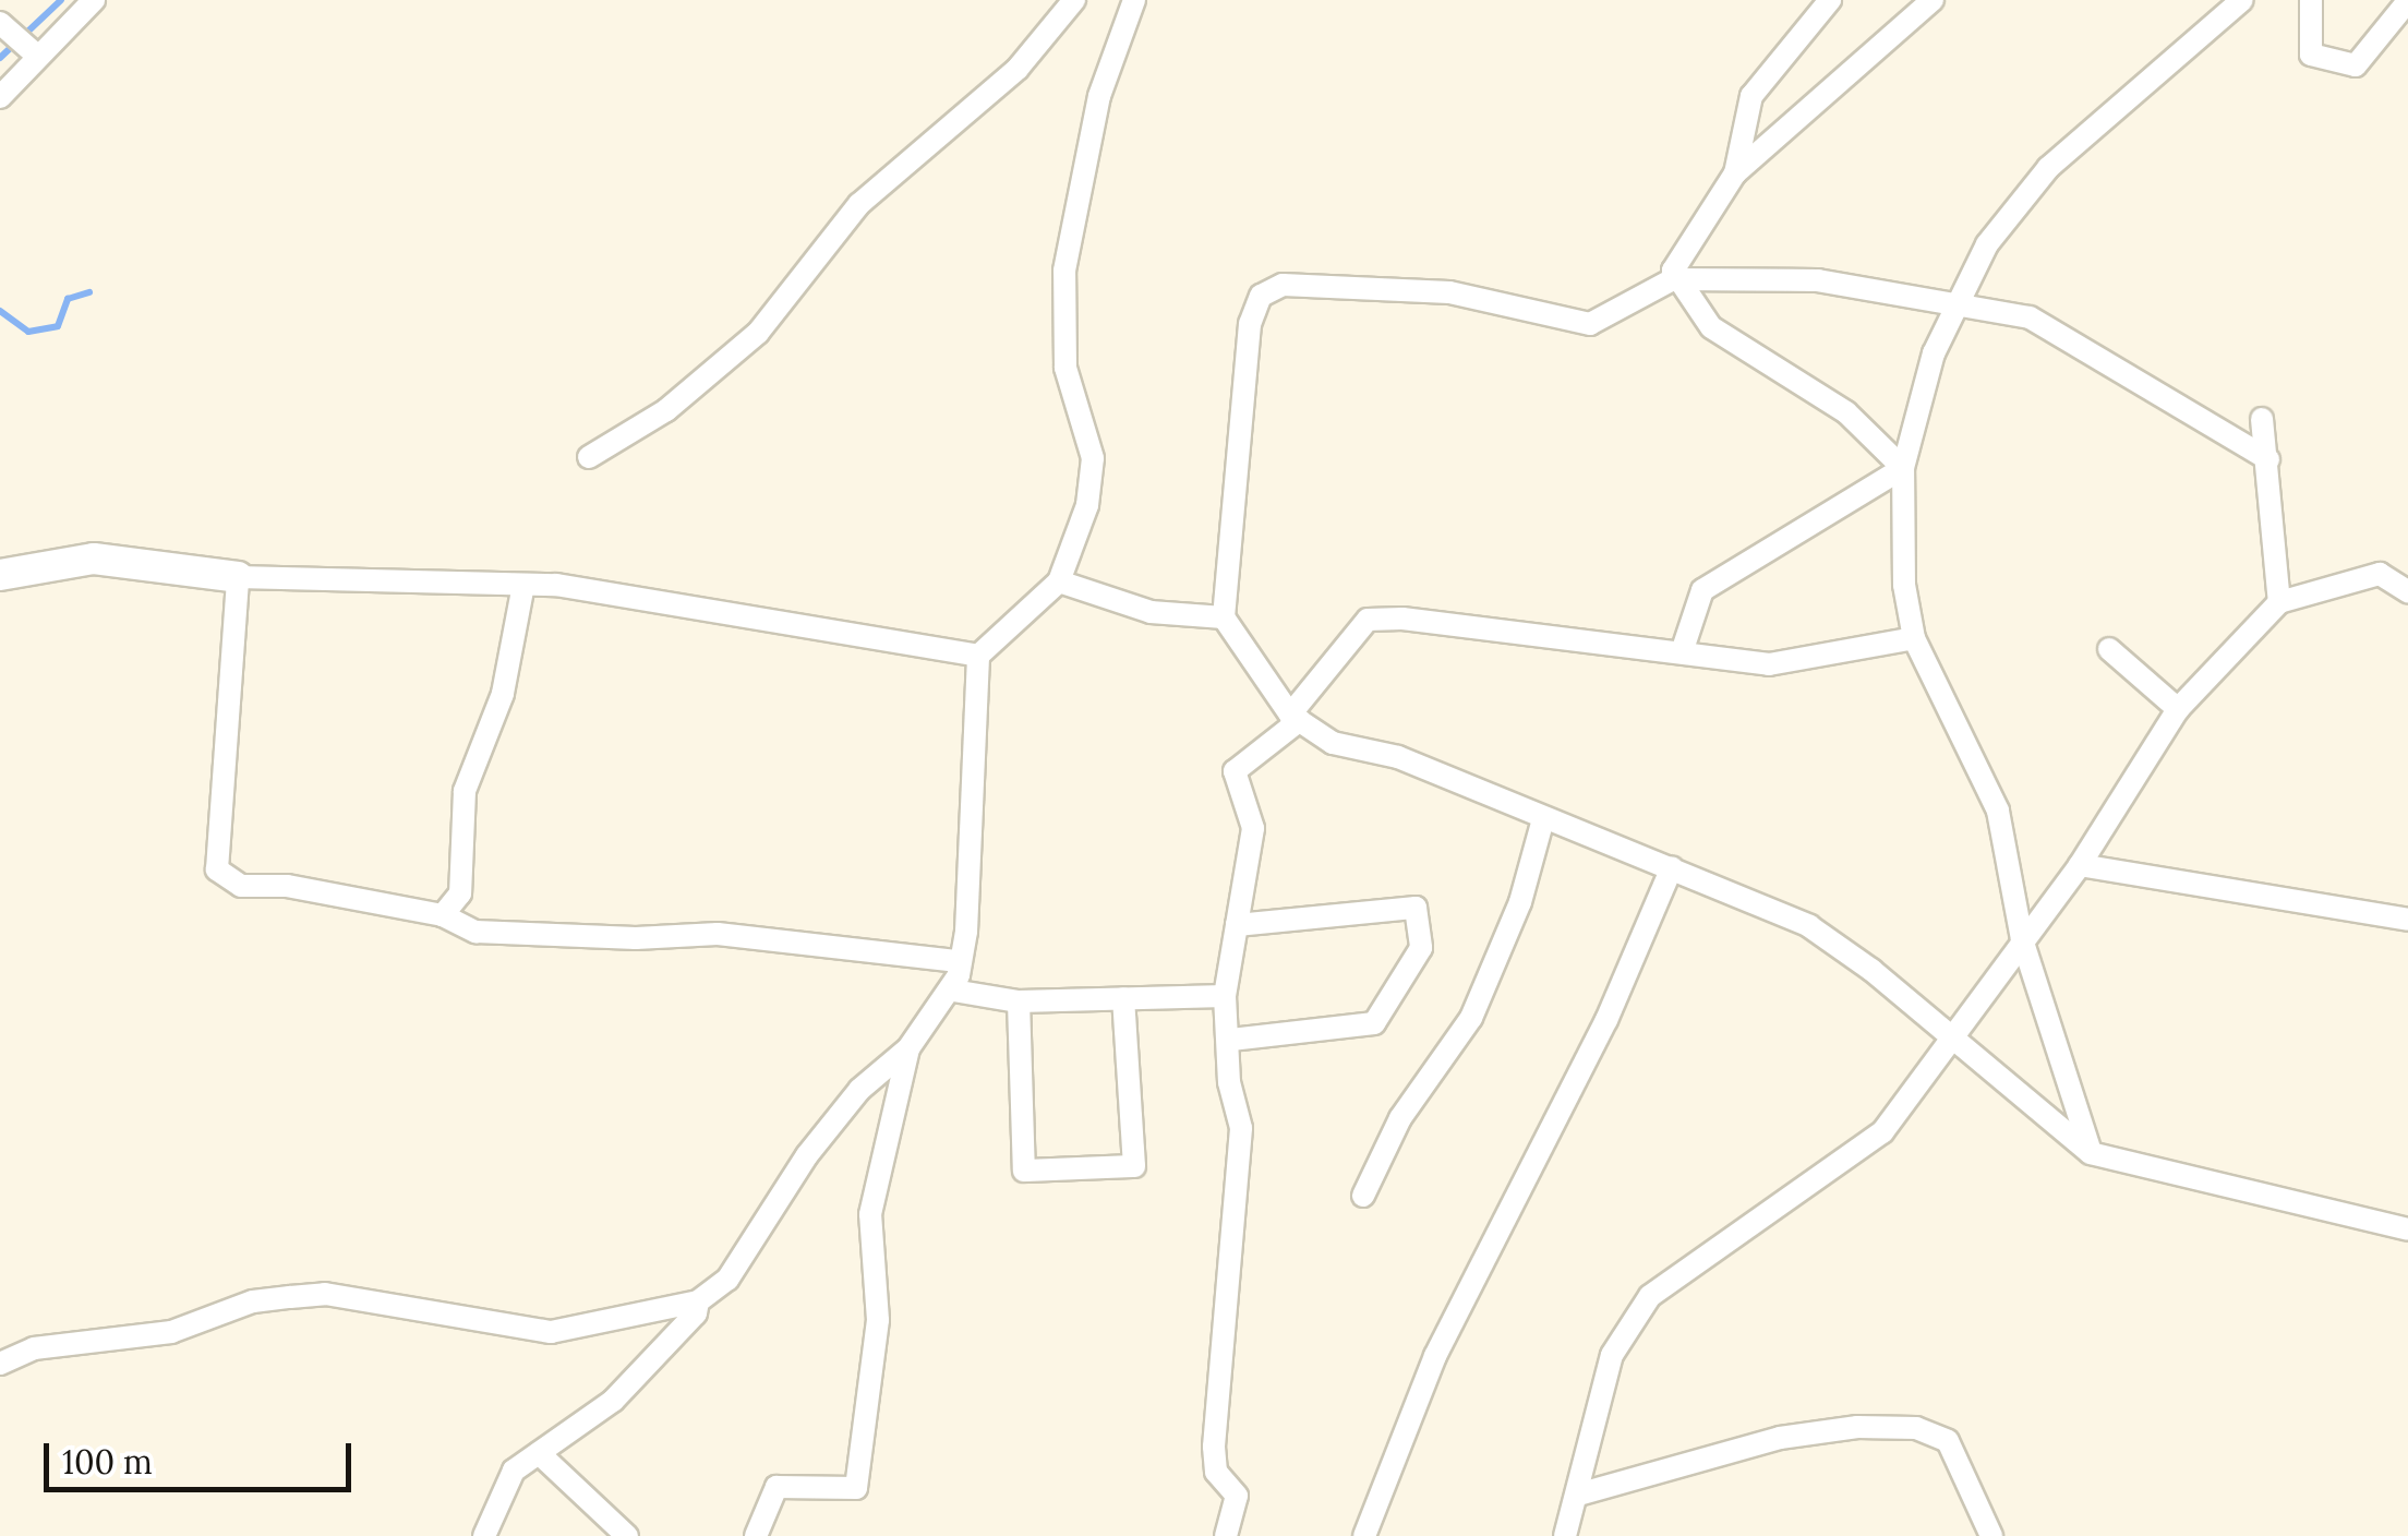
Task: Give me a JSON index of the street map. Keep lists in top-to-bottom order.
{
  "scale_bar": "100 m"
}
